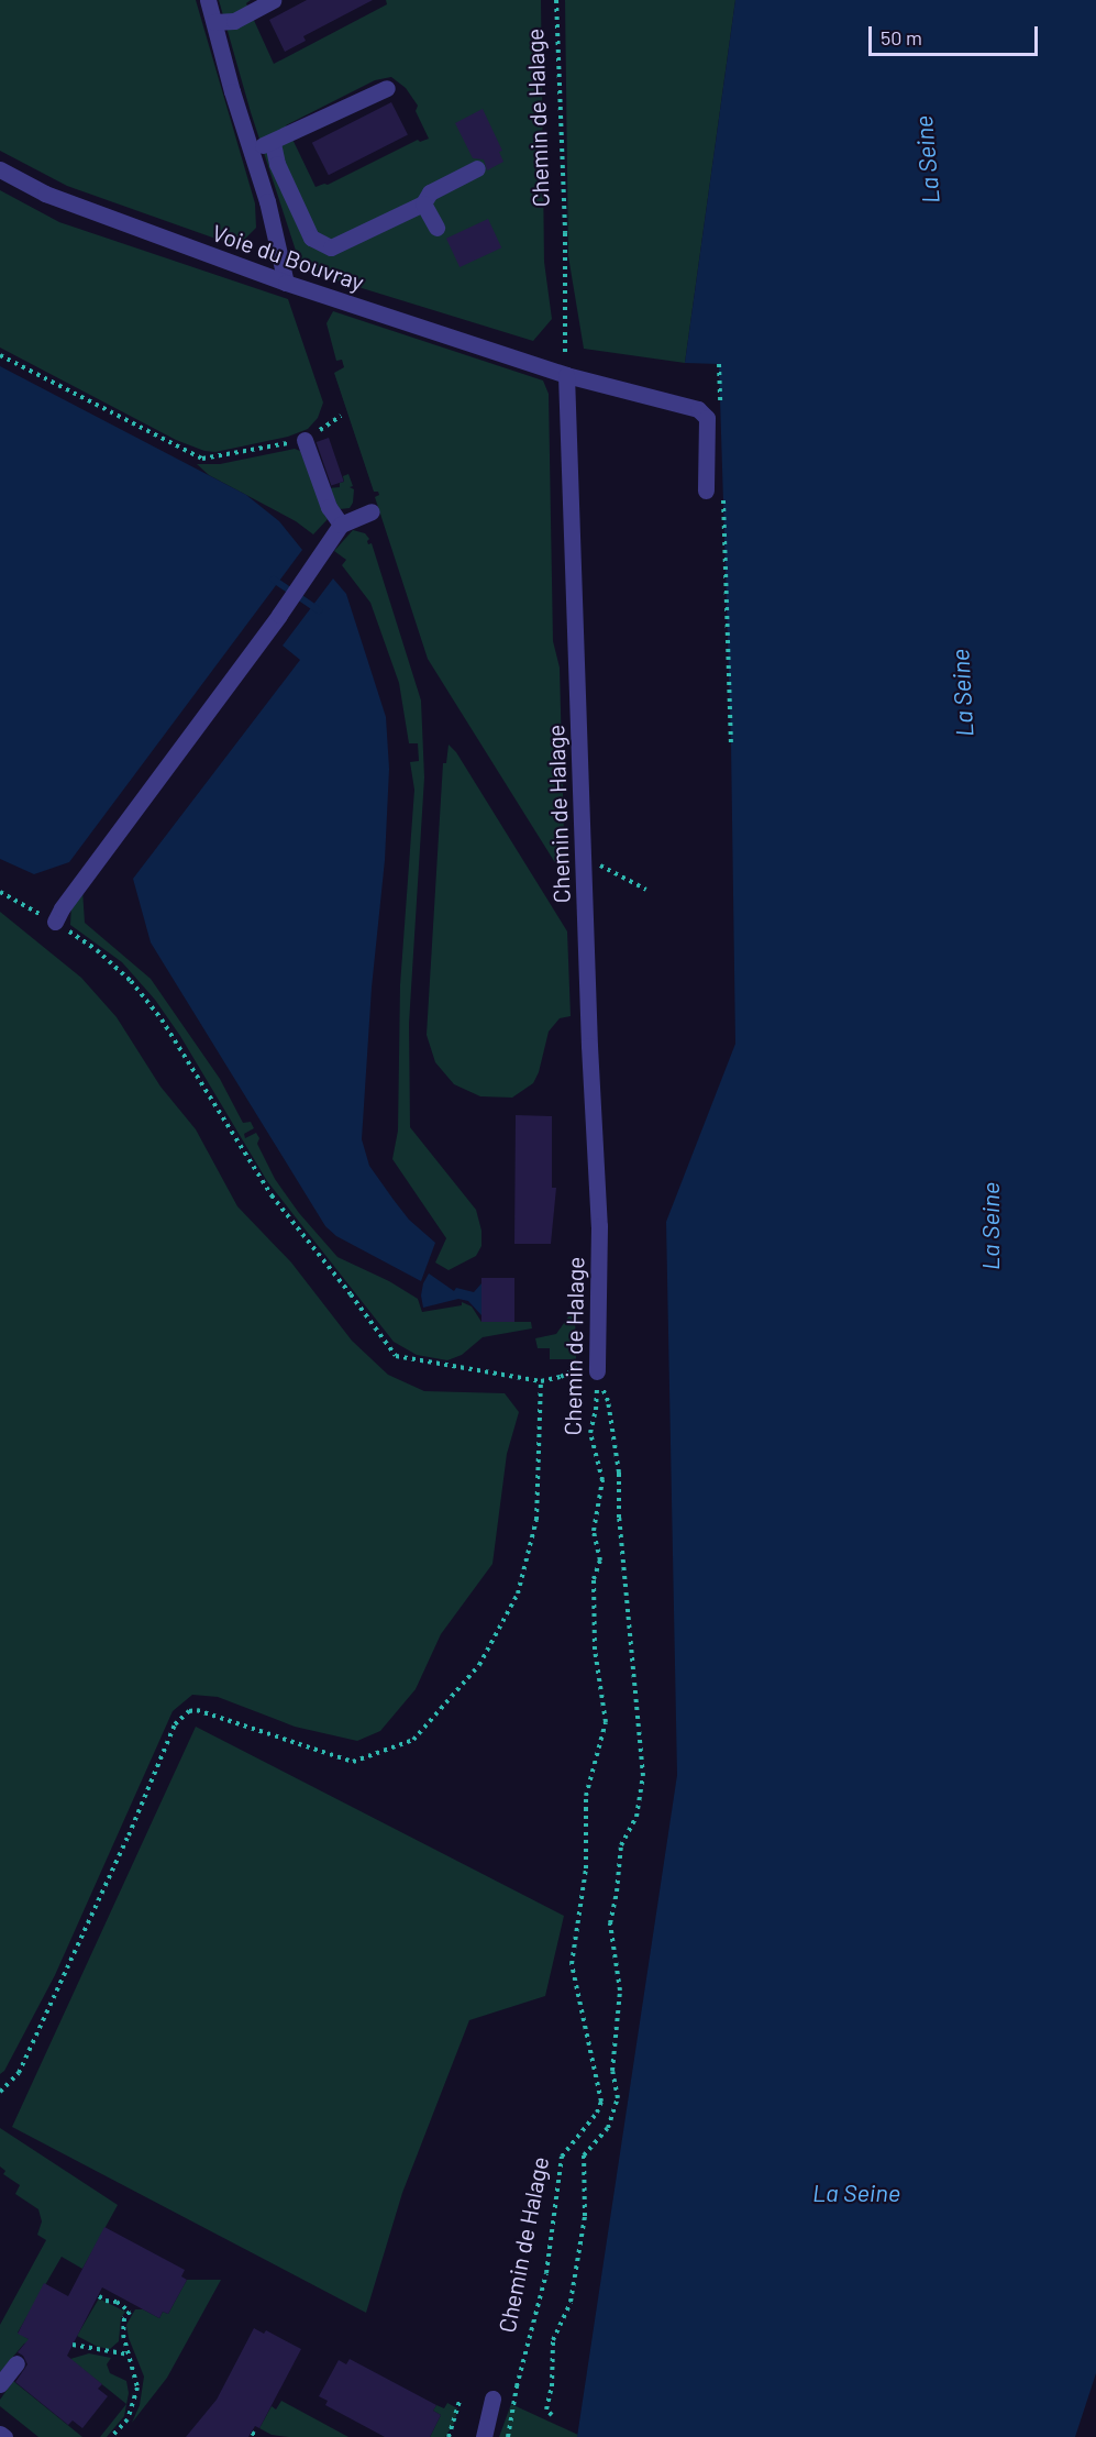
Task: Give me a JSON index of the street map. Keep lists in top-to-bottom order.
{
  "streets": {
    "street": ["Chemin de Halage", "Voie du Bouvray"]
  },
  "crossings": [
    ["Chemin de Halage", "Voie du Bouvray"]
  ],
  "water": ["La Seine"],
  "scale_bar": "50 m"
}
